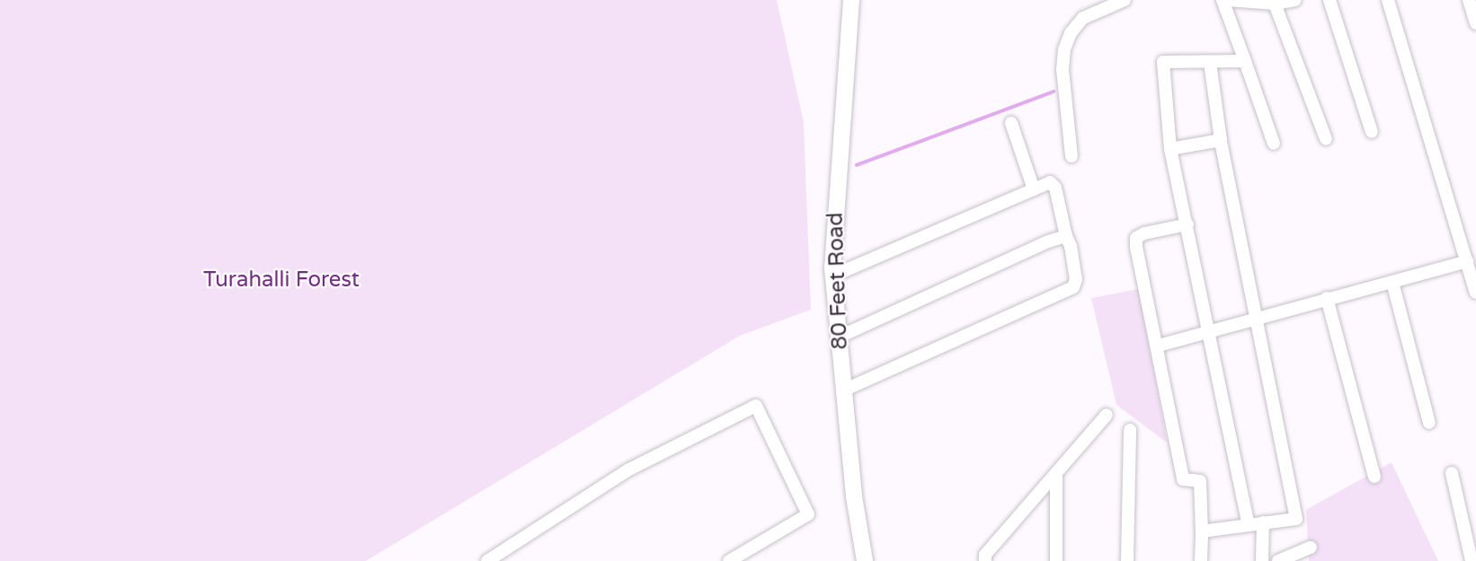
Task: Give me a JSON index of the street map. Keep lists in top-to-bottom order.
{
  "streets": {
    "main road": ["80 Feet Road"]
  },
  "parks": ["Turahalli Forest"]
}
